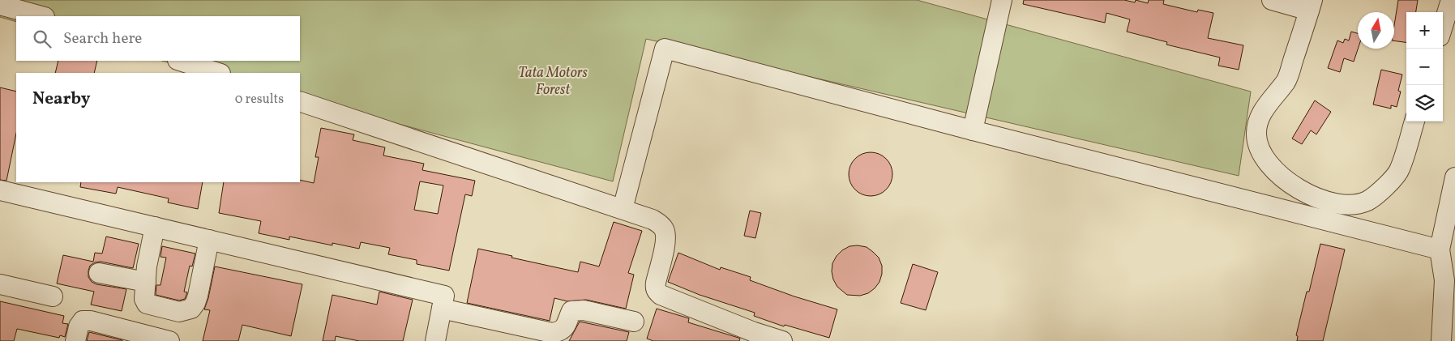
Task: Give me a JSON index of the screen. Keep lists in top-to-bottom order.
{
  "parks": ["Tata Motors Forest"],
  "north": "top",
  "page": {
    "map_buttons": ["+", "−"],
    "search": "Search here",
    "heading": ["Nearby", "0 results"]
  }
}
